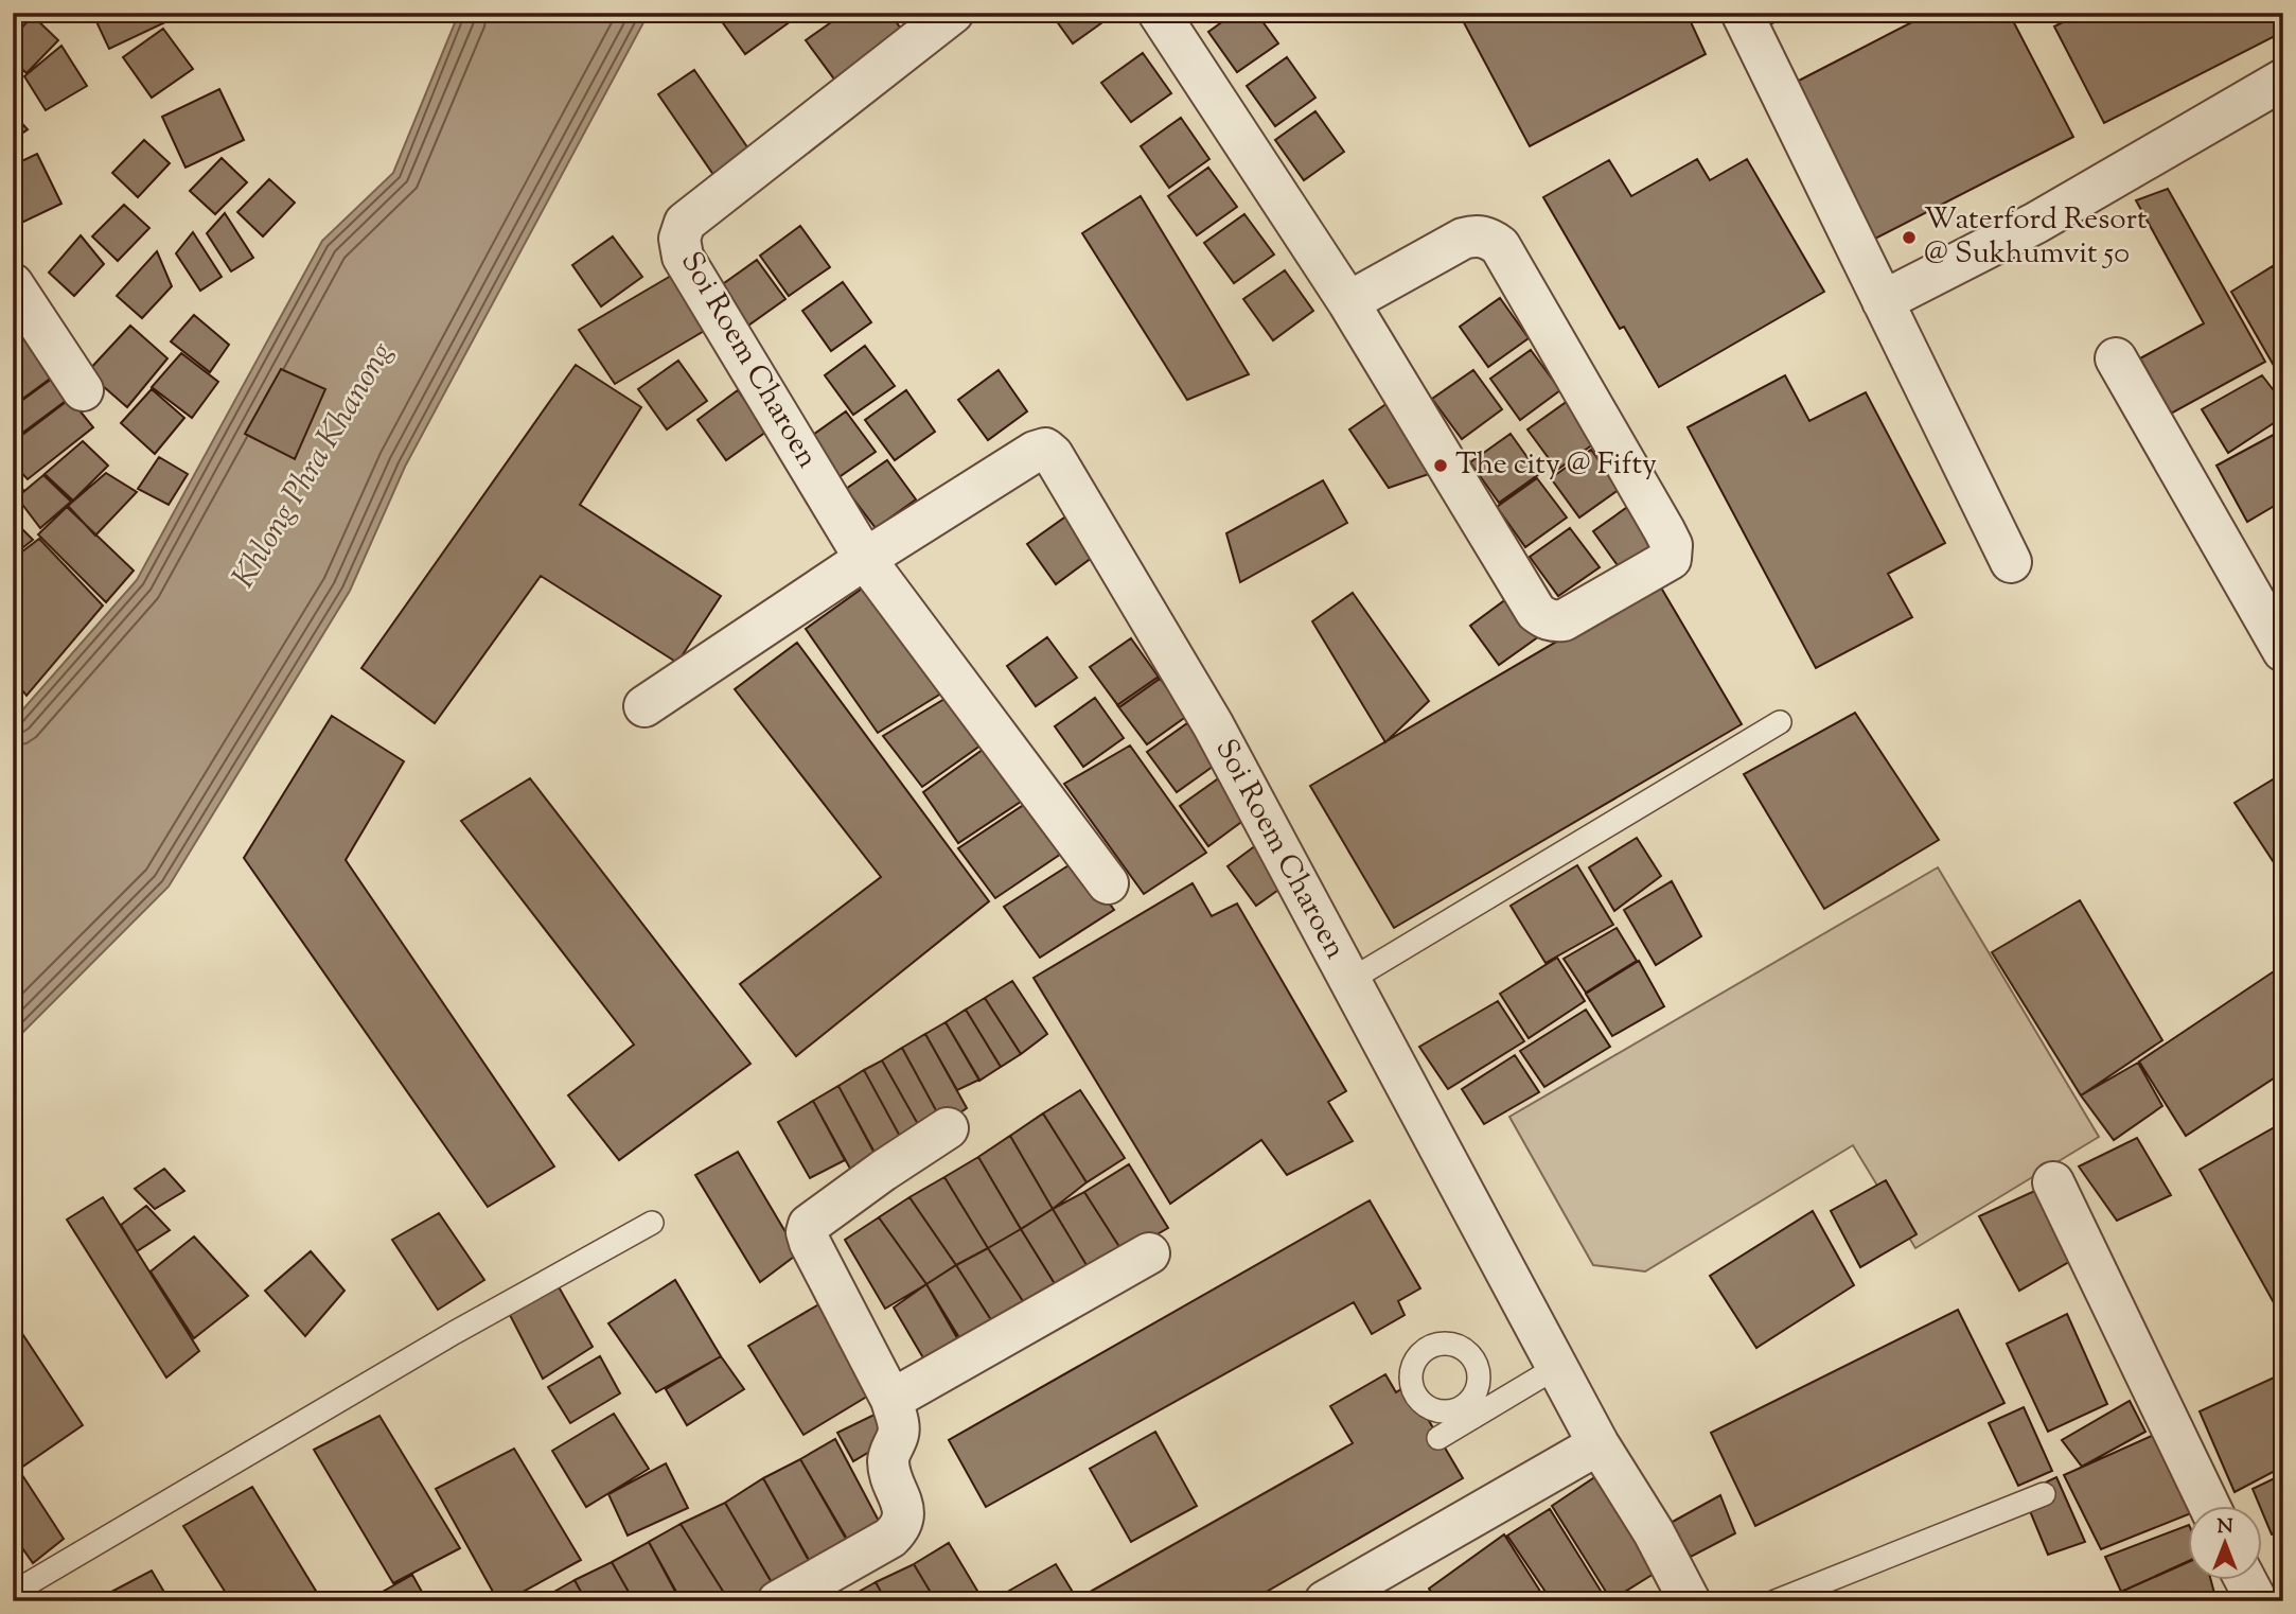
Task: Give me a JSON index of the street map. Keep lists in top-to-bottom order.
{
  "streets": {
    "street": ["Soi Roem Charoen"]
  },
  "water": ["Khlong Phra Khanong"],
  "places": ["Waterford Resort @ Sukhumvit 50", "The city @ Fifty"],
  "north": "top"
}
